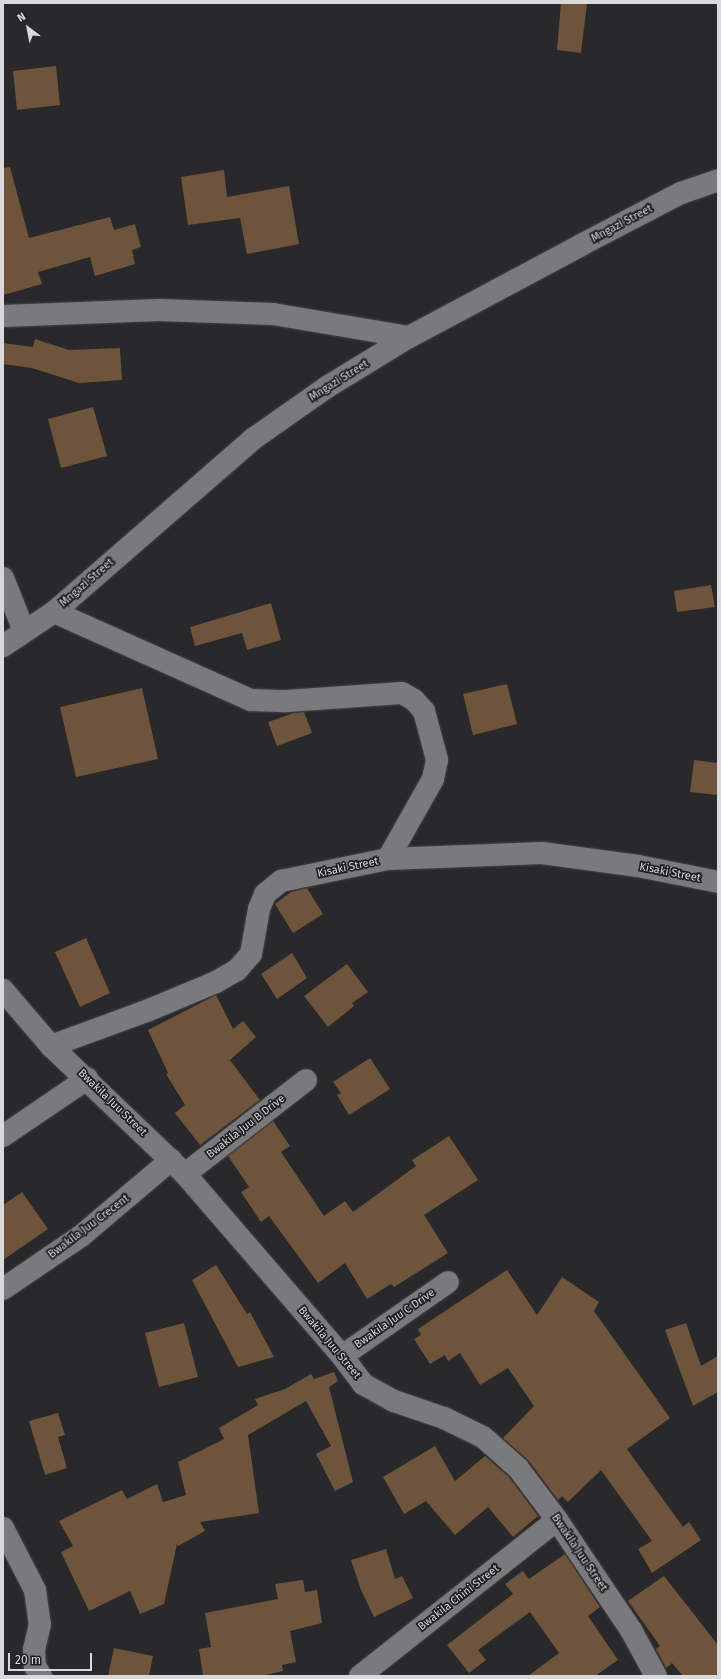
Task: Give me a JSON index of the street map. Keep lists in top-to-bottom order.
{
  "streets": {
    "street": [
      "Mngazi Street",
      "Kisaki Street",
      "Bwakila Juu Street",
      "Bwakila Juu B Drive",
      "Bwakila Juu Crecent",
      "Bwakila Juu C Drive",
      "Bwakila Chini Street"
    ]
  },
  "crossings": [
    ["Kisaki Street", "Bwakila Juu Street"],
    ["Bwakila Juu Street", "Bwakila Juu B Drive"],
    ["Bwakila Juu Street", "Bwakila Juu Crecent"],
    ["Bwakila Juu Street", "Bwakila Juu C Drive"],
    ["Bwakila Juu Street", "Bwakila Chini Street"],
    ["Bwakila Juu B Drive", "Bwakila Juu Crecent"]
  ],
  "scale_bar": "20 m",
  "north": "top left"
}
